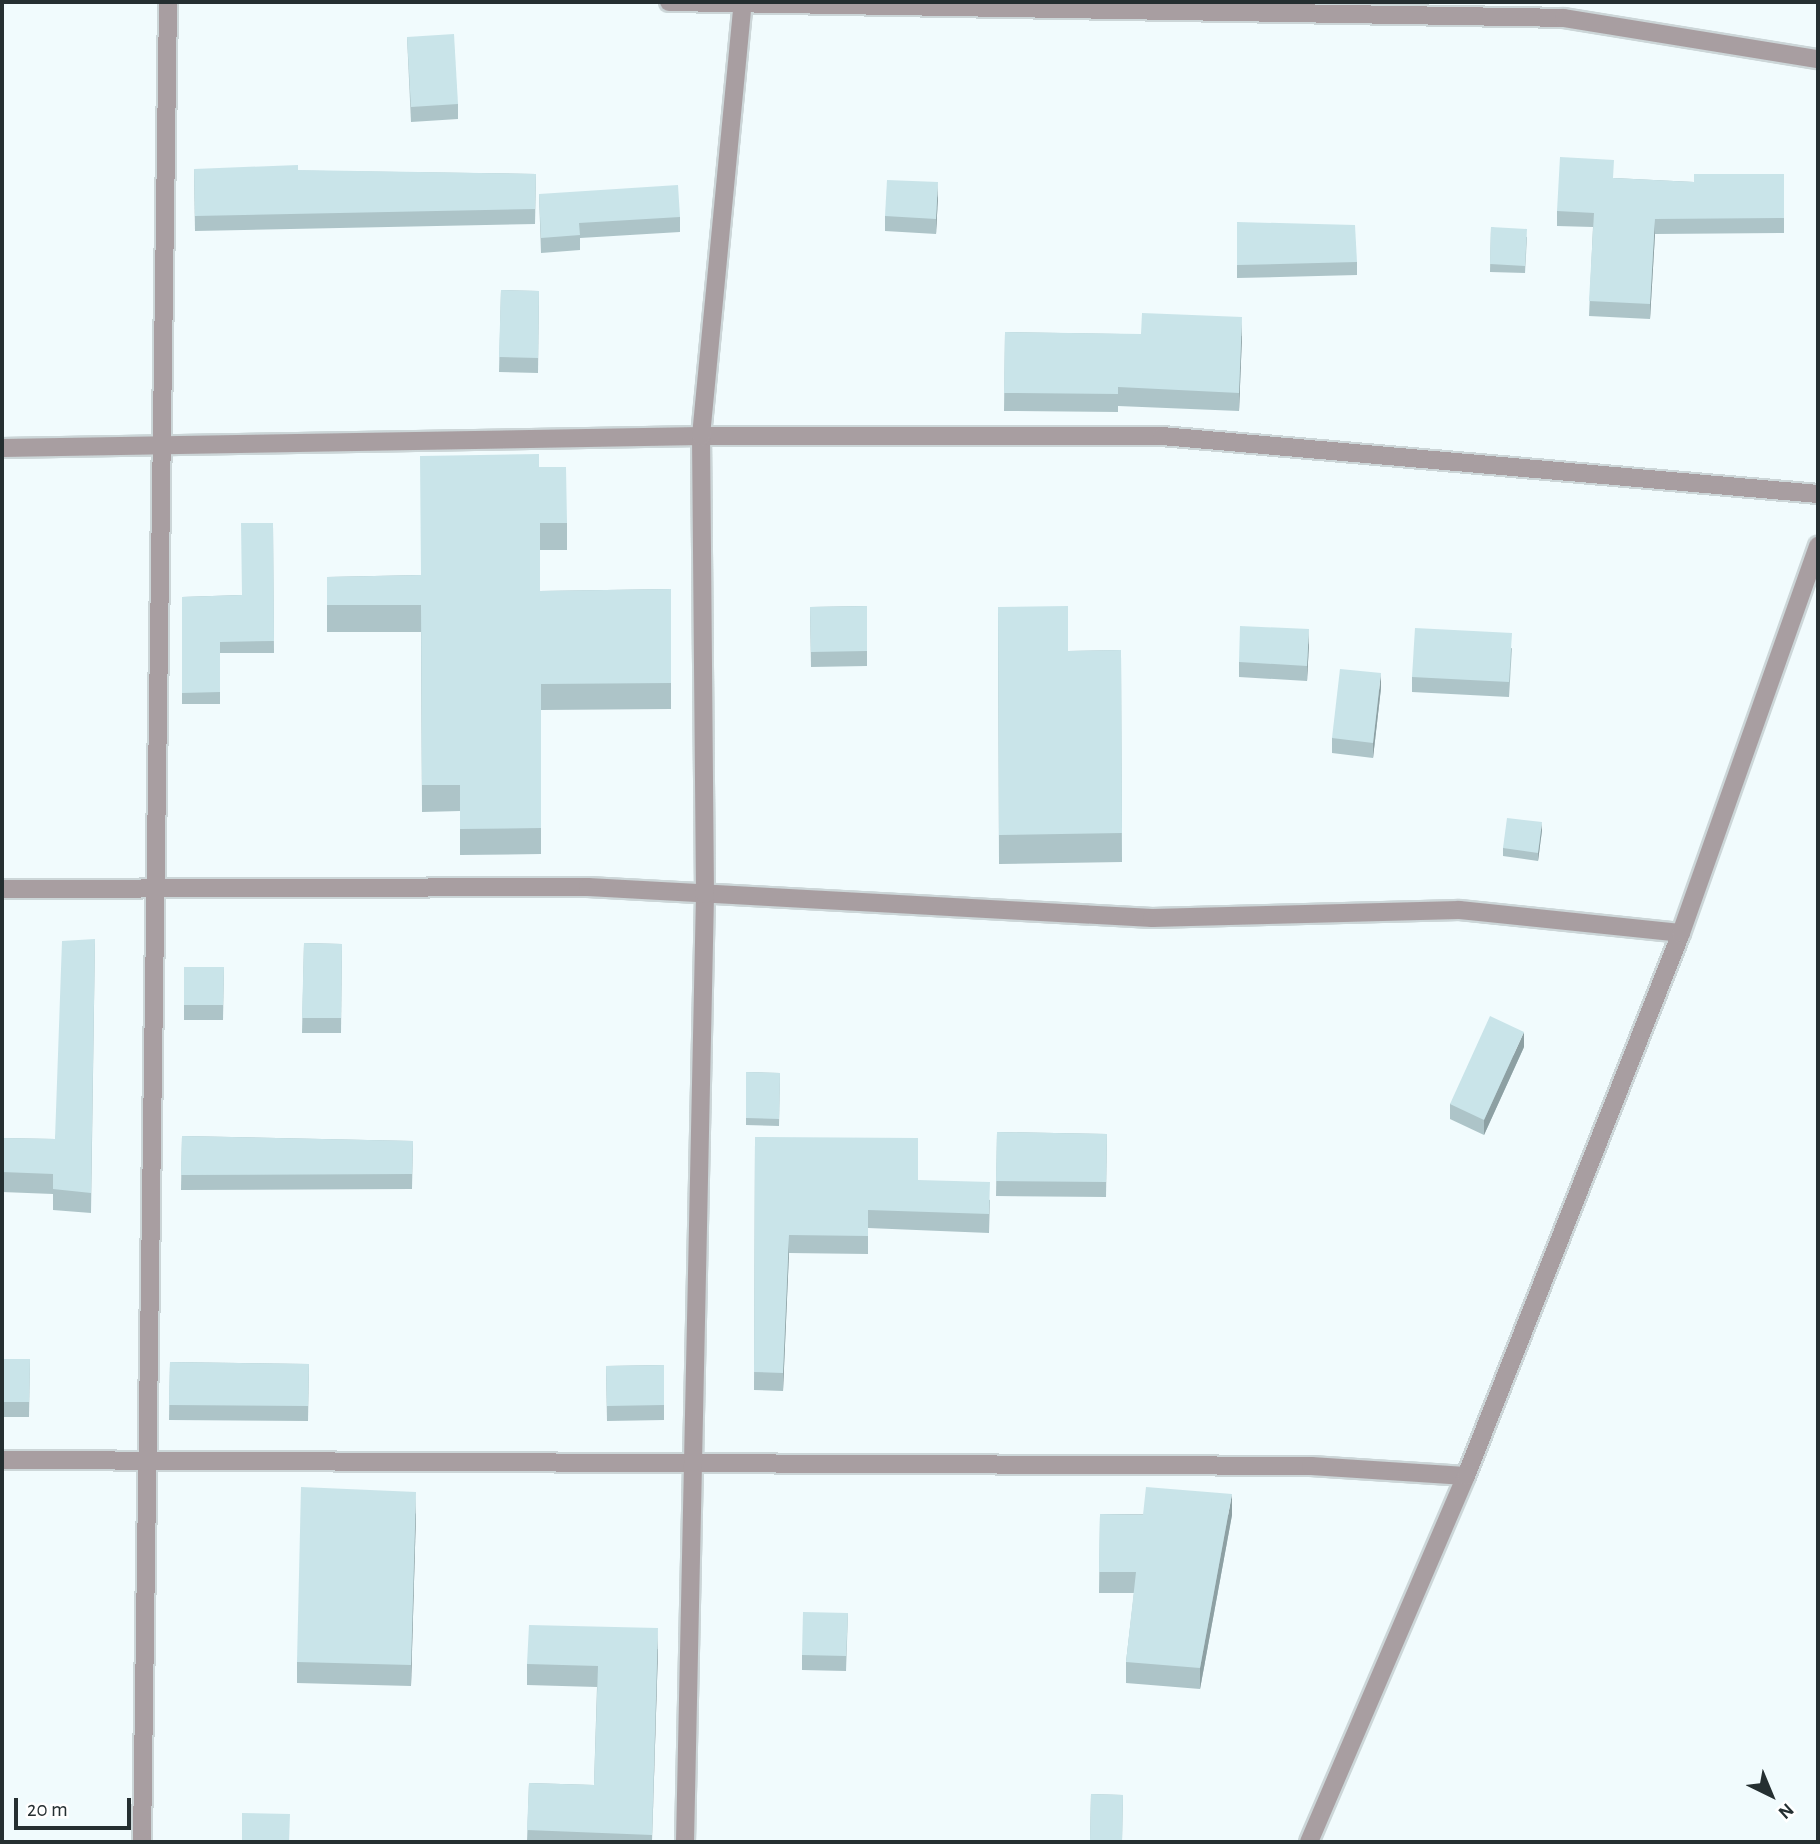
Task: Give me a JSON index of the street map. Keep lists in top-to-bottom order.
{
  "scale_bar": "20 m",
  "north": "bottom right"
}
